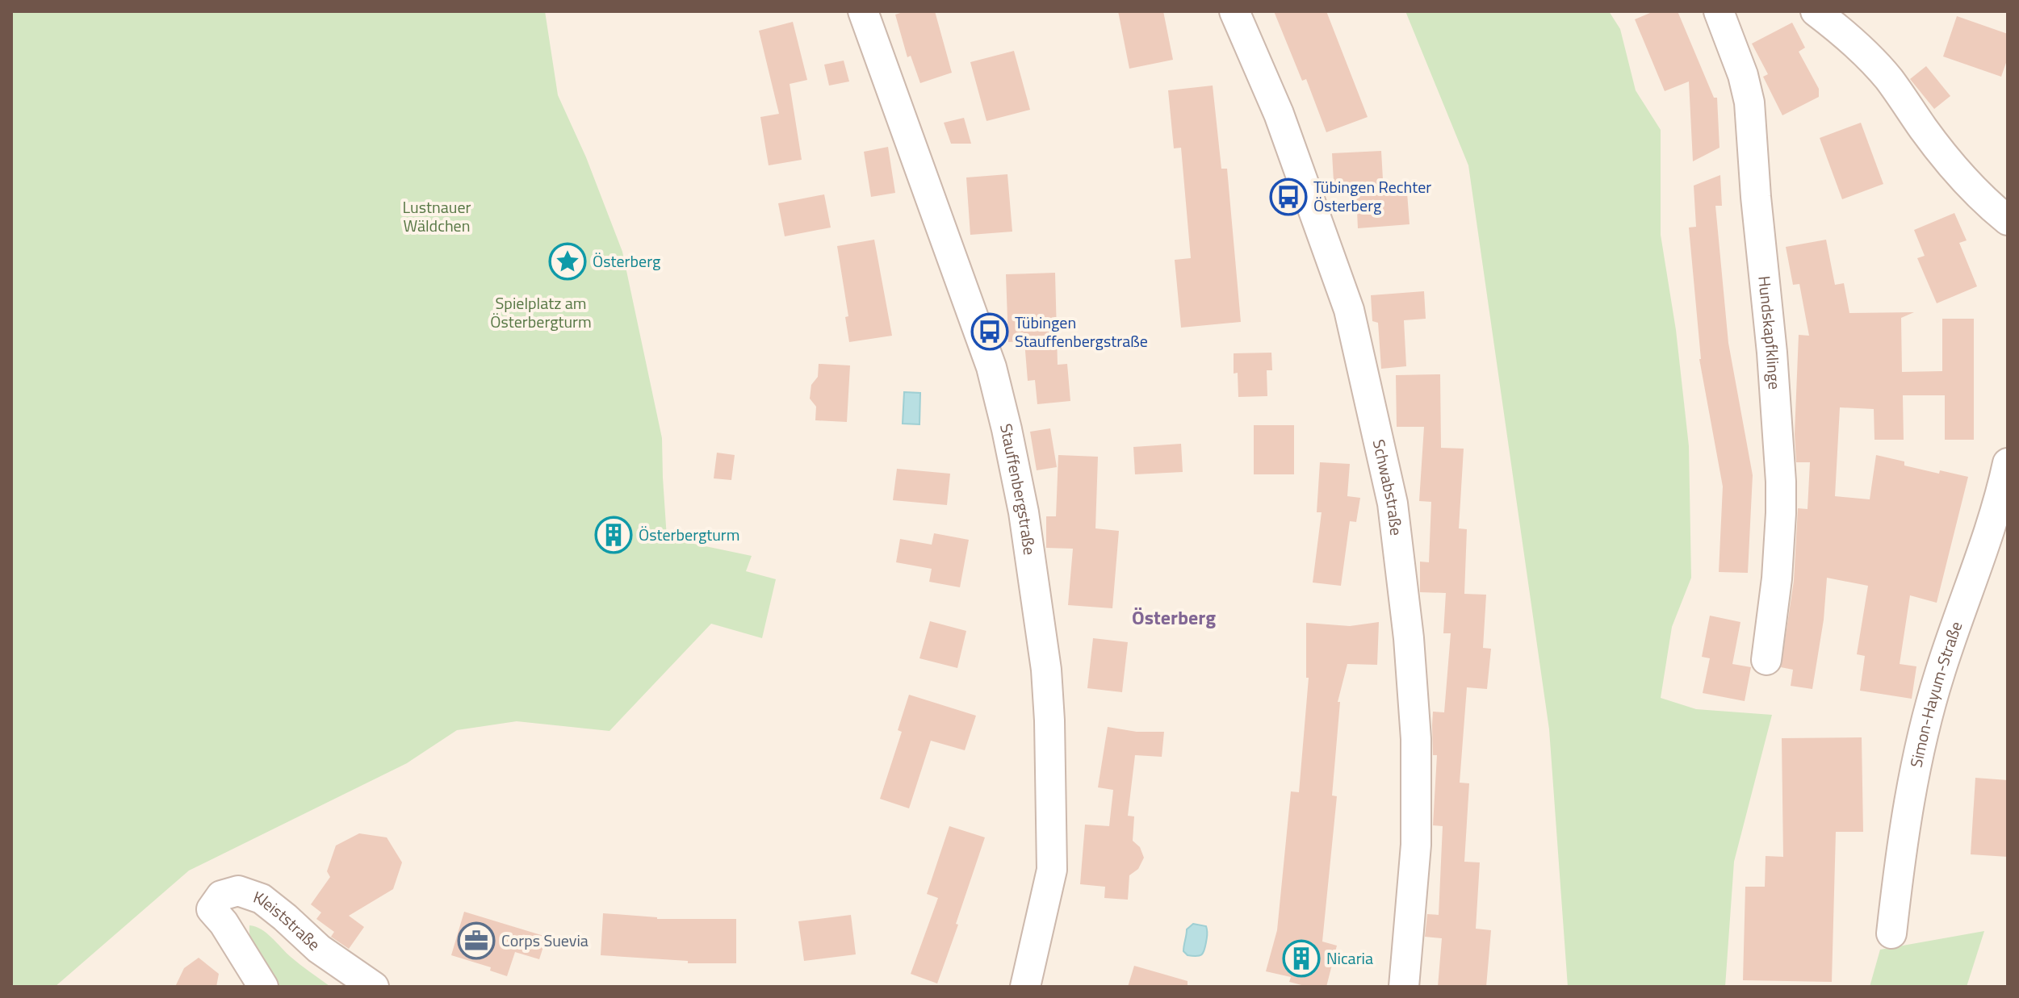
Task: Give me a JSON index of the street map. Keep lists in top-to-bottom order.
{
  "streets": {
    "street": [
      "Hundskapfklinge",
      "Schwabstraße",
      "Stauffenbergstraße",
      "Simon-Hayum-Straße",
      "Kleiststraße"
    ]
  },
  "districts": ["Österberg"],
  "parks": ["Lustnauer Wäldchen", "Spielplatz am Österbergturm"],
  "places": {
    "bus stop": ["Tübingen Rechter Österberg", "Tübingen Stauffenbergstraße"],
    "place": ["Österberg"],
    "building": ["Österbergturm", "Nicaria"],
    "office": ["Corps Suevia"]
  }
}
